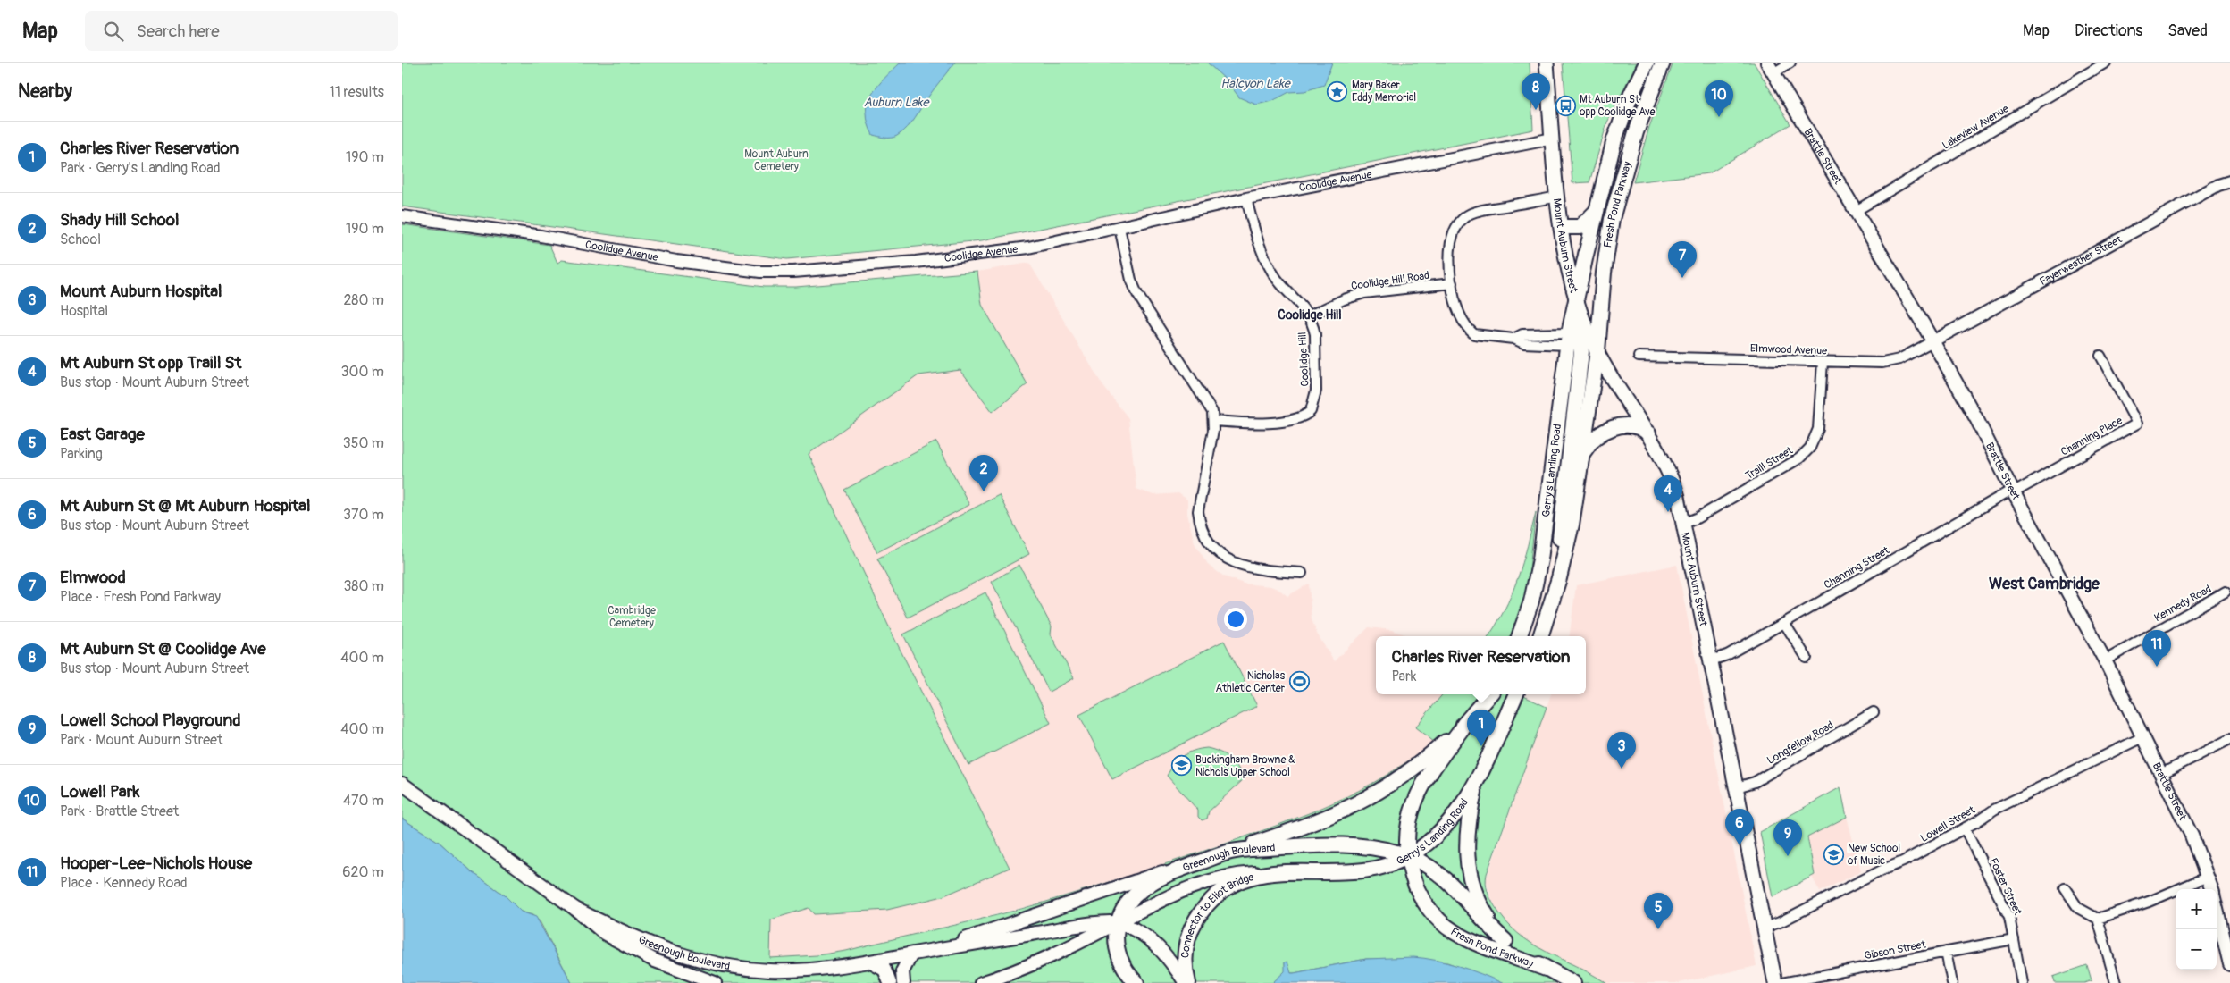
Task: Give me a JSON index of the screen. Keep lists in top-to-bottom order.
{
  "streets": {
    "highway": [
      "Fresh Pond Parkway",
      "Gerry's Landing Road",
      "Greenough Boulevard",
      "Connector to Eliot Bridge"
    ],
    "main road": ["Brattle Street", "Mount Auburn Street"],
    "street": [
      "Lakeview Avenue",
      "Coolidge Avenue",
      "Fayerweather Street",
      "Coolidge Hill Road",
      "Elmwood Avenue",
      "Coolidge Hill",
      "Channing Place",
      "Traill Street",
      "Channing Street",
      "Kennedy Road",
      "Longfellow Road",
      "Lowell Street",
      "Foster Street",
      "Gibson Street"
    ]
  },
  "crossings": [
    ["Lakeview Avenue", "Brattle Street"],
    ["Brattle Street", "Fayerweather Street"],
    ["Brattle Street", "Elmwood Avenue"],
    ["Brattle Street", "Channing Place"],
    ["Brattle Street", "Channing Street"],
    ["Brattle Street", "Kennedy Road"],
    ["Brattle Street", "Lowell Street"],
    ["Coolidge Avenue", "Mount Auburn Street"],
    ["Coolidge Avenue", "Coolidge Hill"],
    ["Fresh Pond Parkway", "Mount Auburn Street"],
    ["Fresh Pond Parkway", "Gerry's Landing Road"],
    ["Fresh Pond Parkway", "Greenough Boulevard"],
    ["Mount Auburn Street", "Traill Street"],
    ["Mount Auburn Street", "Gerry's Landing Road"],
    ["Mount Auburn Street", "Channing Street"],
    ["Mount Auburn Street", "Longfellow Road"],
    ["Mount Auburn Street", "Lowell Street"],
    ["Fayerweather Street", "Elmwood Avenue"],
    ["Coolidge Hill Road", "Coolidge Hill"],
    ["Elmwood Avenue", "Traill Street"],
    ["Channing Place", "Channing Street"],
    ["Gerry's Landing Road", "Greenough Boulevard"],
    ["Gerry's Landing Road", "Connector to Eliot Bridge"],
    ["Lowell Street", "Foster Street"],
    ["Greenough Boulevard", "Connector to Eliot Bridge"],
    ["Foster Street", "Gibson Street"]
  ],
  "districts": ["Coolidge Hill", "West Cambridge"],
  "water": ["Halcyon Lake", "Auburn Lake"],
  "parks": ["Mount Auburn Cemetery", "Cambridge Cemetery"],
  "places": {
    "place": ["Mary Baker Eddy Memorial"],
    "bus stop": ["Mt Auburn St opp Coolidge Ave"],
    "sports": ["Nicholas Athletic Center"],
    "school or university": ["Buckingham Browne & Nichols Upper School", "New School of Music"]
  },
  "page": {
    "header": "Map",
    "search": "Search here",
    "nav": ["Map", "Directions", "Saved"],
    "heading": ["Nearby", "11 results"],
    "pins": [
      "8",
      "10",
      "7",
      "2",
      "4",
      "11",
      "1",
      "3",
      "6",
      "9",
      "5"
    ],
    "list": [
      {
        "mark": "1",
        "name": "Charles River Reservation",
        "note": "Park · Gerry's Landing Road",
        "value": "190 m"
      },
      {
        "mark": "2",
        "name": "Shady Hill School",
        "note": "School",
        "value": "190 m"
      },
      {
        "mark": "3",
        "name": "Mount Auburn Hospital",
        "note": "Hospital",
        "value": "280 m"
      },
      {
        "mark": "4",
        "name": "Mt Auburn St opp Traill St",
        "note": "Bus stop · Mount Auburn Street",
        "value": "300 m"
      },
      {
        "mark": "5",
        "name": "East Garage",
        "note": "Parking",
        "value": "350 m"
      },
      {
        "mark": "6",
        "name": "Mt Auburn St @ Mt Auburn Hospital",
        "note": "Bus stop · Mount Auburn Street",
        "value": "370 m"
      },
      {
        "mark": "7",
        "name": "Elmwood",
        "note": "Place · Fresh Pond Parkway",
        "value": "380 m"
      },
      {
        "mark": "8",
        "name": "Mt Auburn St @ Coolidge Ave",
        "note": "Bus stop · Mount Auburn Street",
        "value": "400 m"
      },
      {
        "mark": "9",
        "name": "Lowell School Playground",
        "note": "Park · Mount Auburn Street",
        "value": "400 m"
      },
      {
        "mark": "10",
        "name": "Lowell Park",
        "note": "Park · Brattle Street",
        "value": "470 m"
      },
      {
        "mark": "11",
        "name": "Hooper-Lee-Nichols House",
        "note": "Place · Kennedy Road",
        "value": "620 m"
      }
    ],
    "popup": ["Charles River Reservation", "Park"],
    "map_buttons": ["+", "−"]
  }
}
